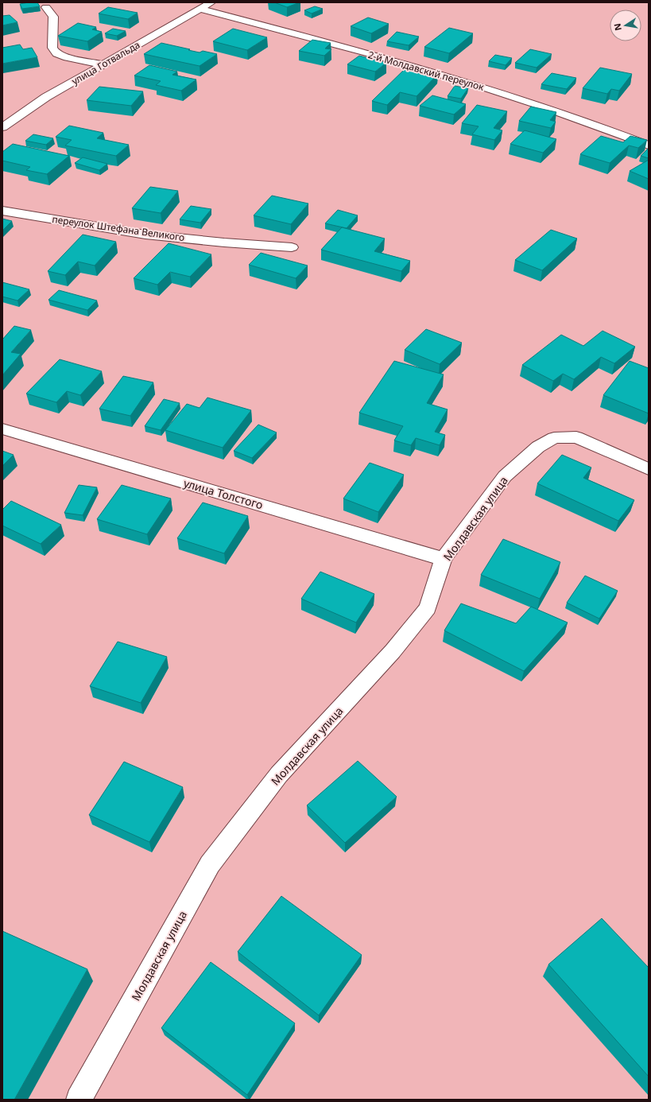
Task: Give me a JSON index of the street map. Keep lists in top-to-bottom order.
{
  "streets": {
    "street": [
      "улица Готвальда",
      "2-й Молдавский переулок",
      "переулок Штефана Великого",
      "улица Толстого",
      "Молдавская улица"
    ]
  },
  "crossings": [
    ["улица Готвальда", "2-й Молдавский переулок"],
    ["улица Толстого", "Молдавская улица"]
  ],
  "north": "left"
}
